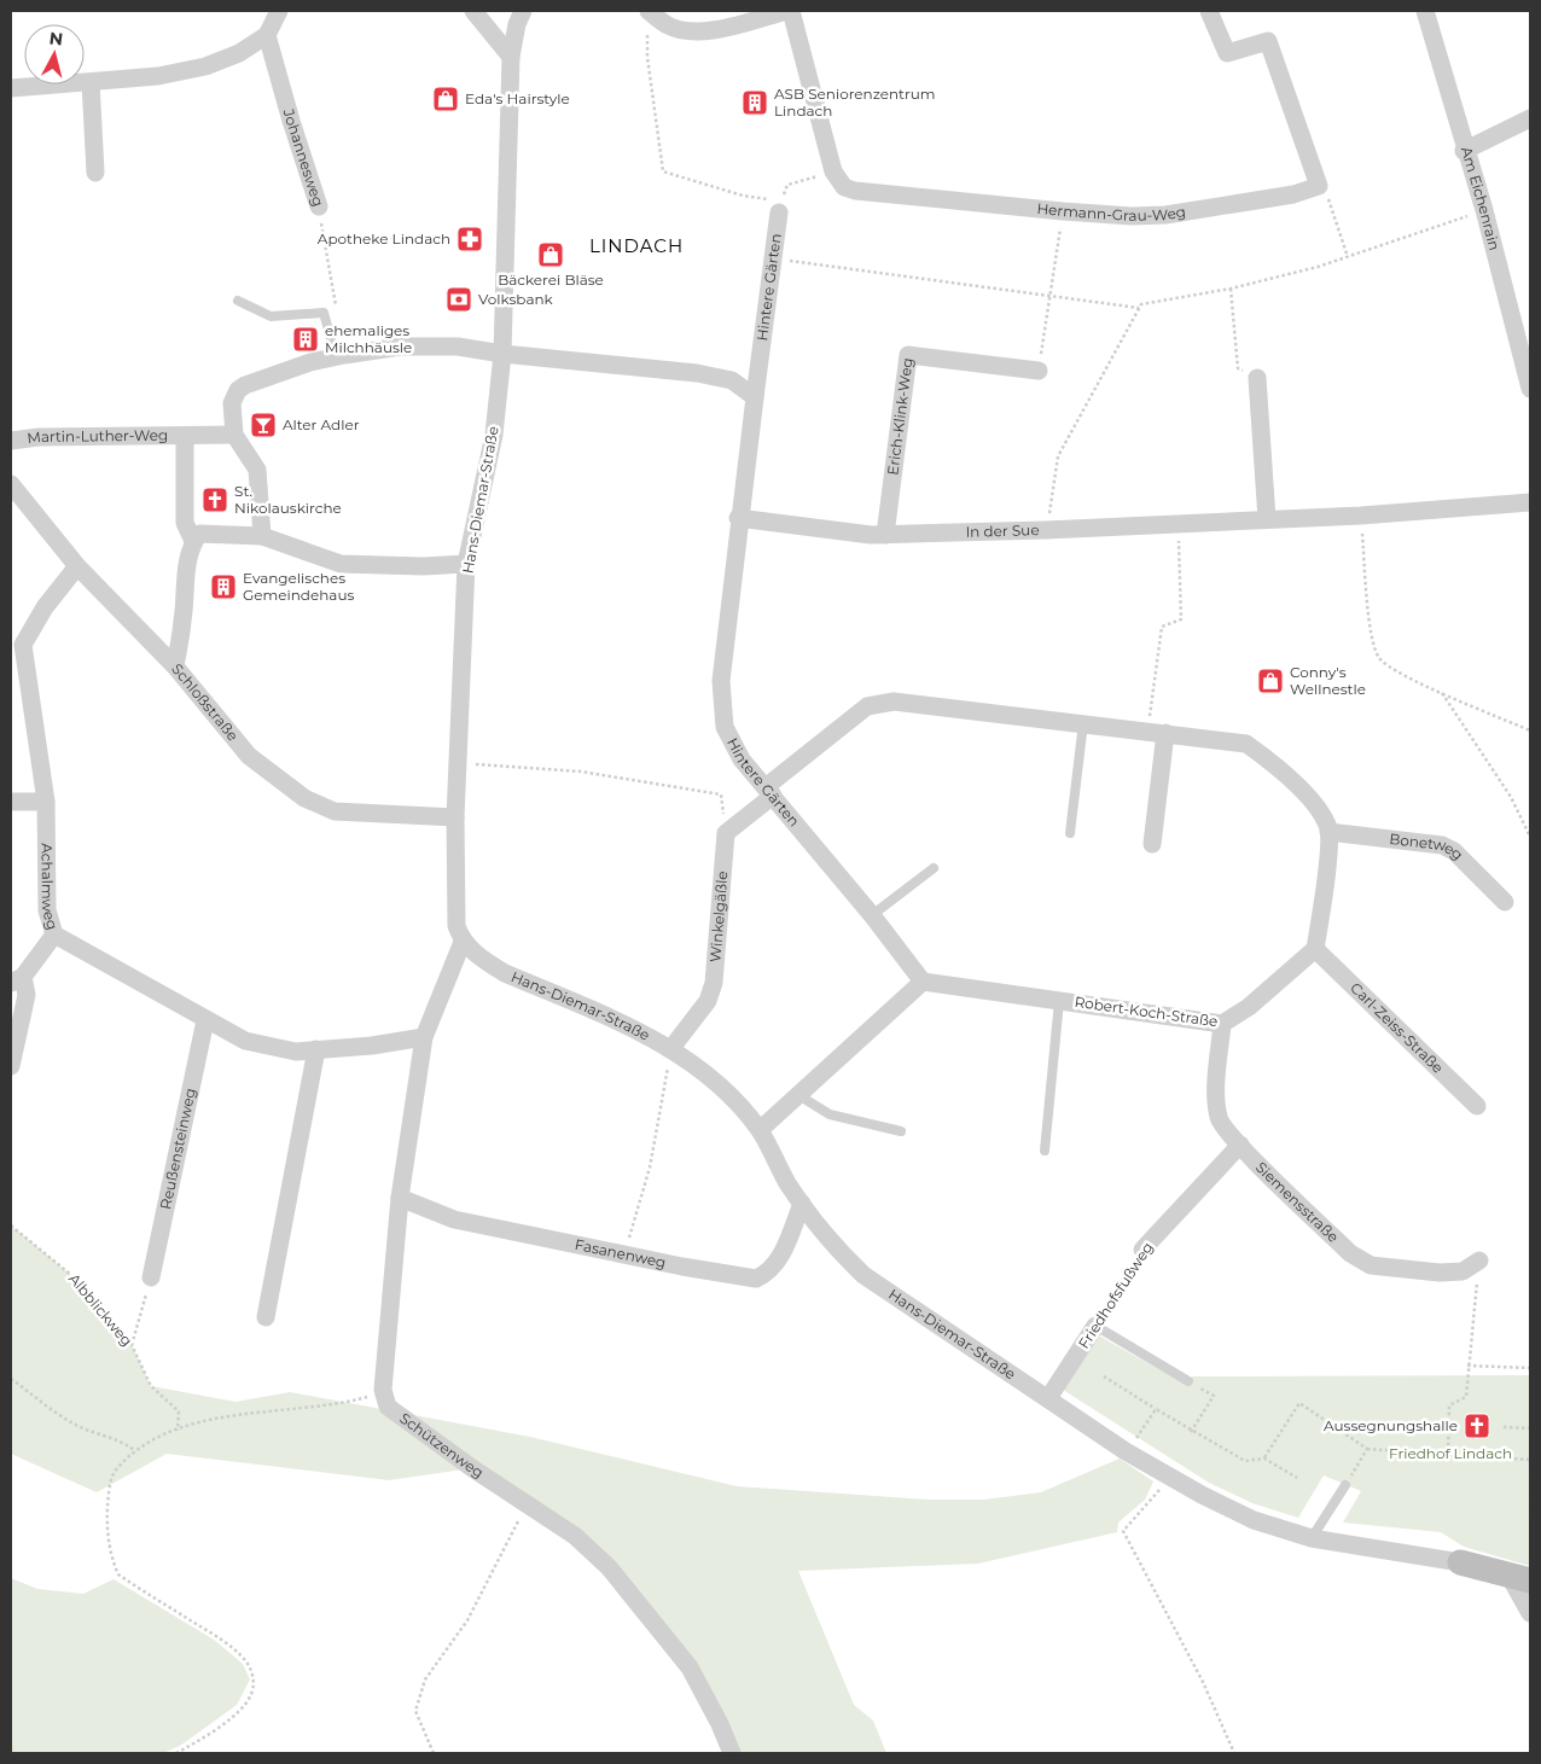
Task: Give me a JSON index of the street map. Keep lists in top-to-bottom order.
{
  "streets": {
    "street": [
      "Johannesweg",
      "Am Eichenrain",
      "Hermann-Grau-Weg",
      "Hintere Gärten",
      "Erich-Klink-Weg",
      "Martin-Luther-Weg",
      "Hans-Diemar-Straße",
      "In der Sue",
      "Schloßstraße",
      "Bonetweg",
      "Achalmweg",
      "Winkelgäßle",
      "Robert-Koch-Straße",
      "Carl-Zeiss-Straße",
      "Reußensteinweg",
      "Siemensstraße",
      "Fasanenweg",
      "Friedhofsfußweg",
      "Schützenweg"
    ],
    "path": ["Albblickweg"]
  },
  "crossings": [
    ["Hintere Gärten", "In der Sue"],
    ["Hintere Gärten", "Robert-Koch-Straße"],
    ["Erich-Klink-Weg", "In der Sue"],
    ["Hans-Diemar-Straße", "Schloßstraße"],
    ["Hans-Diemar-Straße", "Winkelgäßle"],
    ["Hans-Diemar-Straße", "Fasanenweg"],
    ["Hans-Diemar-Straße", "Friedhofsfußweg"],
    ["Schloßstraße", "Achalmweg"],
    ["Achalmweg", "Reußensteinweg"],
    ["Robert-Koch-Straße", "Carl-Zeiss-Straße"],
    ["Robert-Koch-Straße", "Siemensstraße"],
    ["Siemensstraße", "Friedhofsfußweg"]
  ],
  "districts": ["LINDACH"],
  "parks": ["Friedhof Lindach"],
  "places": {
    "shop": ["Eda's Hairstyle", "Bäckerei Bläse", "Conny's Wellnestle"],
    "building": ["ASB Seniorenzentrum Lindach", "ehemaliges Milchhäusle", "Evangelisches Gemeindehaus"],
    "pharmacy": ["Apotheke Lindach"],
    "bank": ["Volksbank"],
    "bar": ["Alter Adler"],
    "church": ["St. Nikolauskirche", "Aussegnungshalle"]
  },
  "north": "top"
}
